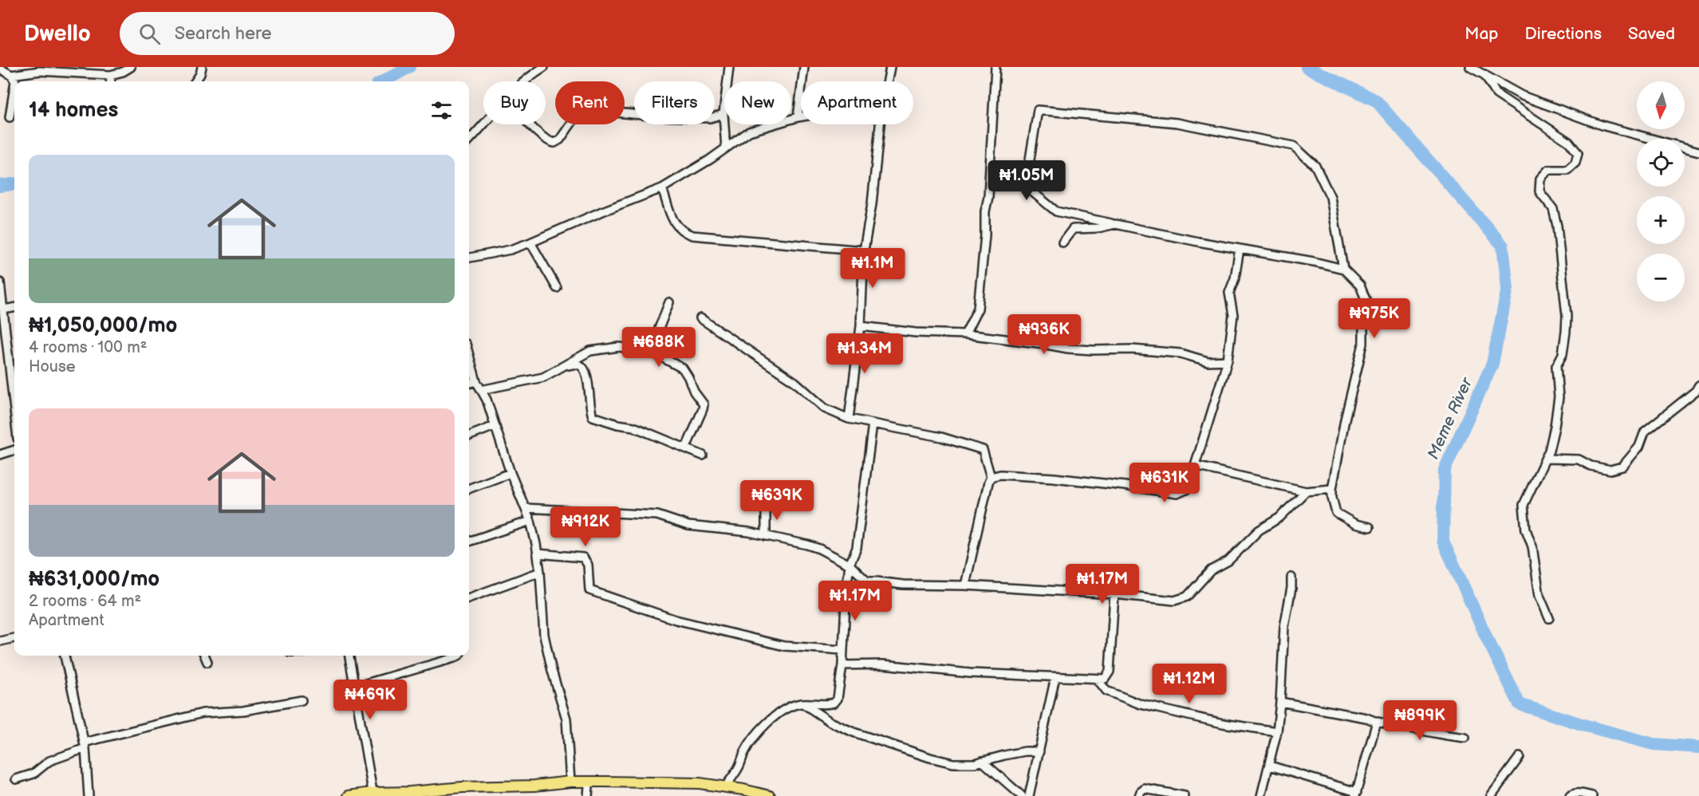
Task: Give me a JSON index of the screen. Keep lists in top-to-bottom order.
{
  "water": ["Meme River"],
  "north": "bottom",
  "page": {
    "header": "Dwello",
    "search": "Search here",
    "nav": ["Map", "Directions", "Saved"],
    "map_buttons": ["+", "−"],
    "chip": [
      "Buy",
      "Rent",
      "Filters",
      "New",
      "Apartment"
    ],
    "heading": "14 homes",
    "list": [
      {
        "name": "₦1,050,000/mo",
        "note": "4 rooms · 100 m² · House"
      },
      {
        "name": "₦631,000/mo",
        "note": "2 rooms · 64 m² · Apartment"
      }
    ],
    "price": [
      "₦1.05M",
      "₦1.1M",
      "₦975K",
      "₦936K",
      "₦688K",
      "₦1.34M",
      "₦631K",
      "₦639K",
      "₦912K",
      "₦1.17M",
      "₦1.17M",
      "₦1.12M",
      "₦469K",
      "₦899K"
    ]
  }
}
